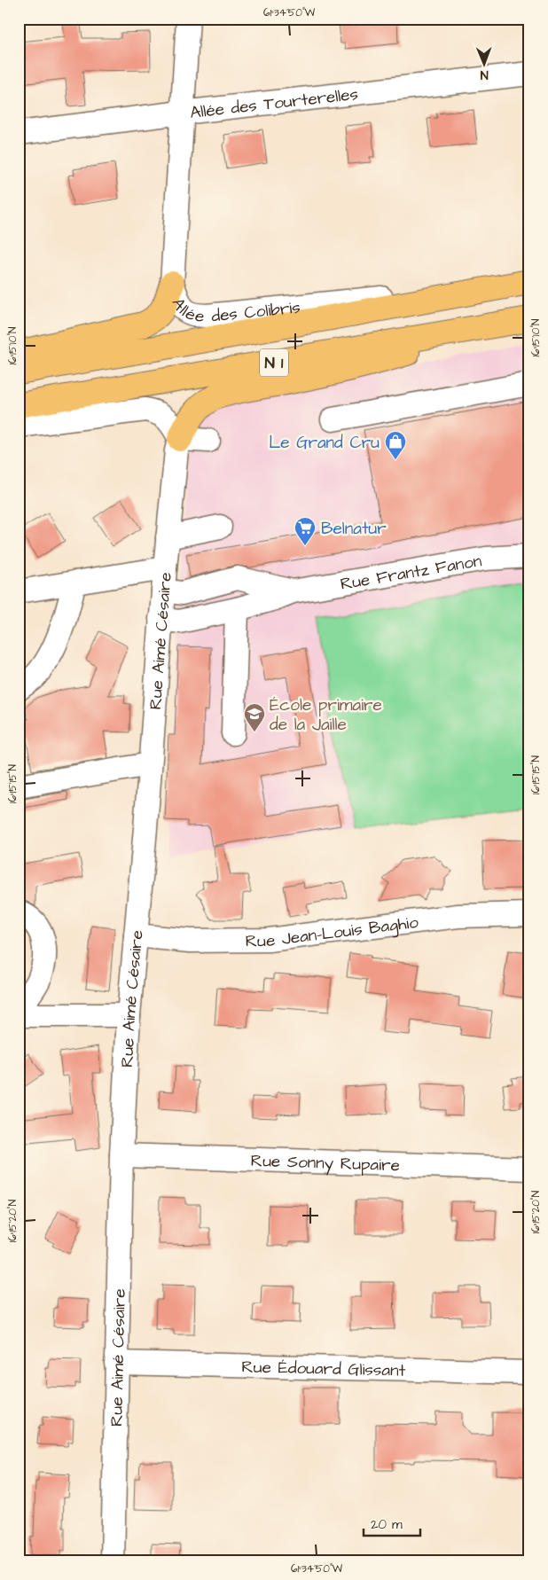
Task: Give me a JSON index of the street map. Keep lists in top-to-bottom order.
{
  "streets": {
    "highway": ["N 1"],
    "street": [
      "Allée des Tourterelles",
      "Allée des Colibris",
      "Rue Frantz Fanon",
      "Rue Aimé Césaire",
      "Rue Jean-Louis Baghio",
      "Rue Sonny Rupaire",
      "Rue Édouard Glissant"
    ]
  },
  "crossings": [
    ["Allée des Tourterelles", "Allée des Colibris"],
    ["Allée des Colibris", "N 1"],
    ["Rue Frantz Fanon", "Rue Aimé Césaire"],
    ["Rue Aimé Césaire", "Rue Jean-Louis Baghio"],
    ["Rue Aimé Césaire", "Rue Sonny Rupaire"],
    ["Rue Aimé Césaire", "Rue Édouard Glissant"]
  ],
  "places": {
    "shop": ["Le Grand Cru"],
    "supermarket": ["Belnatur"],
    "school or university": ["École primaire de la Jaille"]
  },
  "scale_bar": "20 m",
  "north": "bottom",
  "coordinates": [
    "61°34'50\"W",
    "16°15'10\"N",
    "16°15'15\"N",
    "16°15'20\"N"
  ]
}
